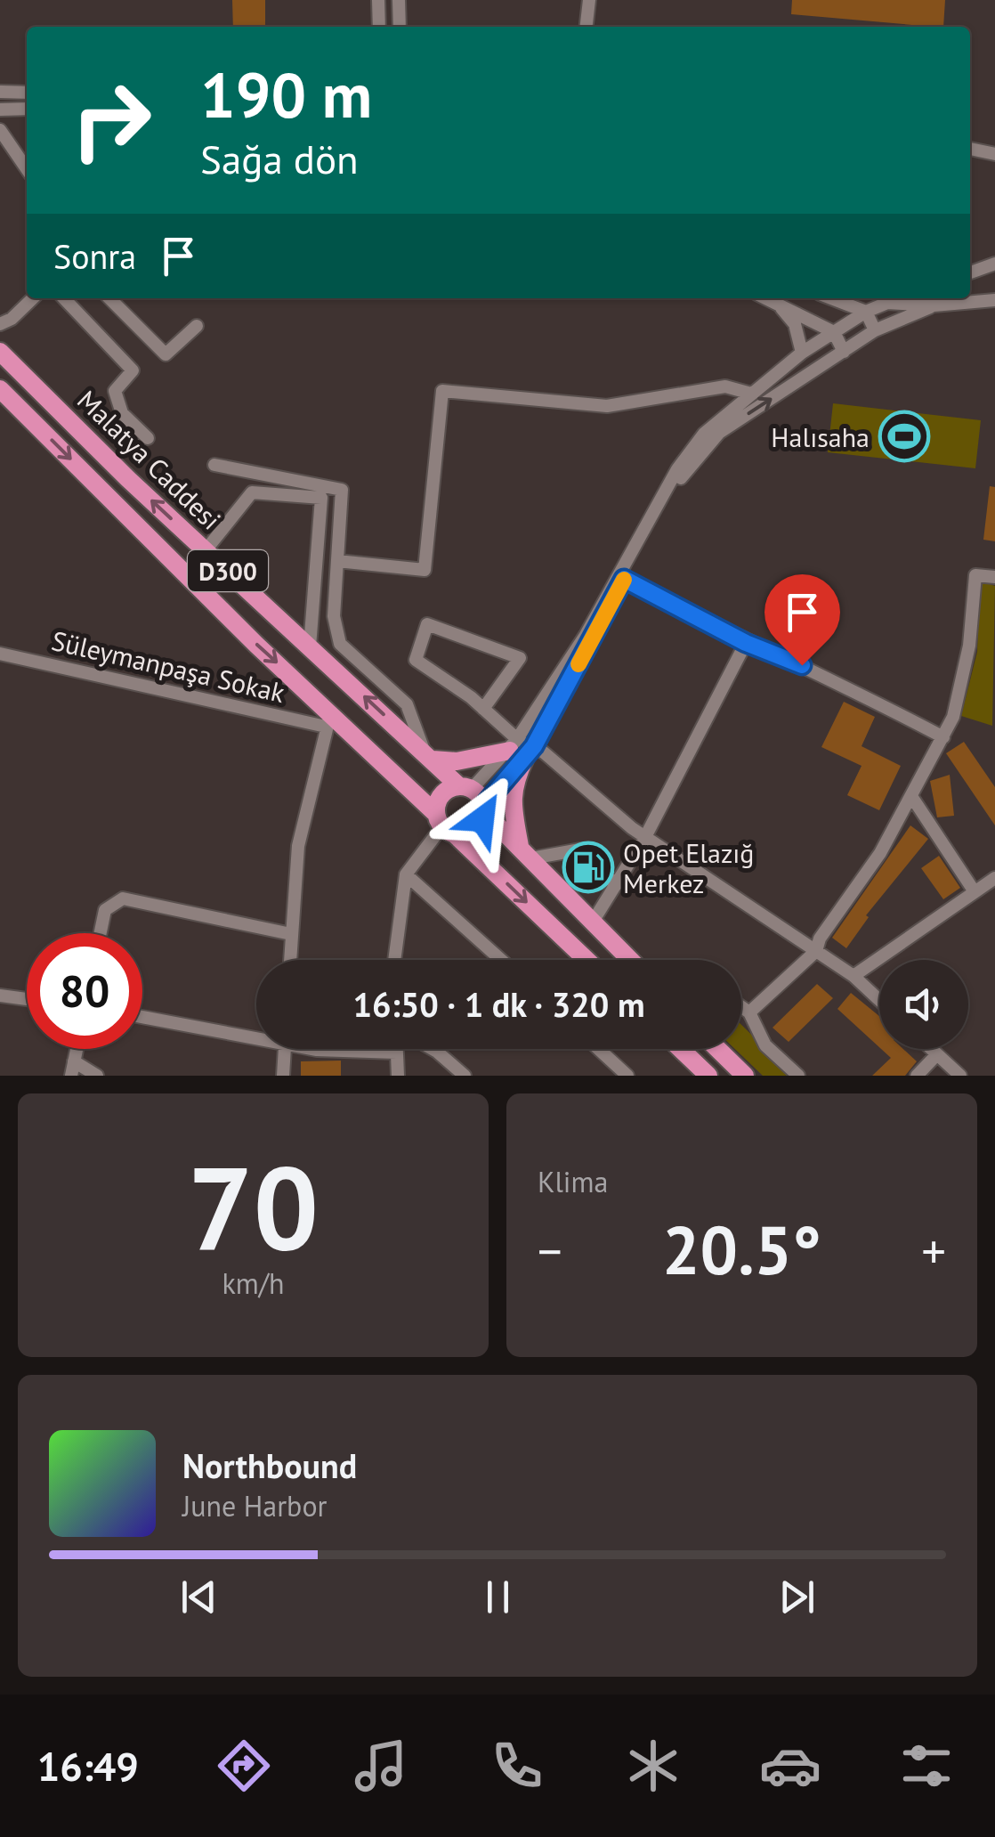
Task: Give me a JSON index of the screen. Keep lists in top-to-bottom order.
{
  "streets": {
    "highway": ["Malatya Caddesi", "D300"],
    "street": ["Süleymanpaşa Sokak"]
  },
  "crossings": [
    ["Malatya Caddesi", "Süleymanpaşa Sokak"]
  ],
  "places": {
    "sports": ["Halısaha"],
    "fuel station": ["Opet Elazığ Merkez"]
  },
  "page": {
    "turn": ["190 m", "Sağa dön"],
    "then": "Sonra",
    "limit": "80",
    "trip": "16:50 · 1 dk · 320 m",
    "tile": [
      ["70", "km/h"],
      "Klima"
    ],
    "heat": ["−", "20.5°", "+"],
    "song": ["Northbound", "June Harbor"],
    "tabs": "16:49"
  }
}
